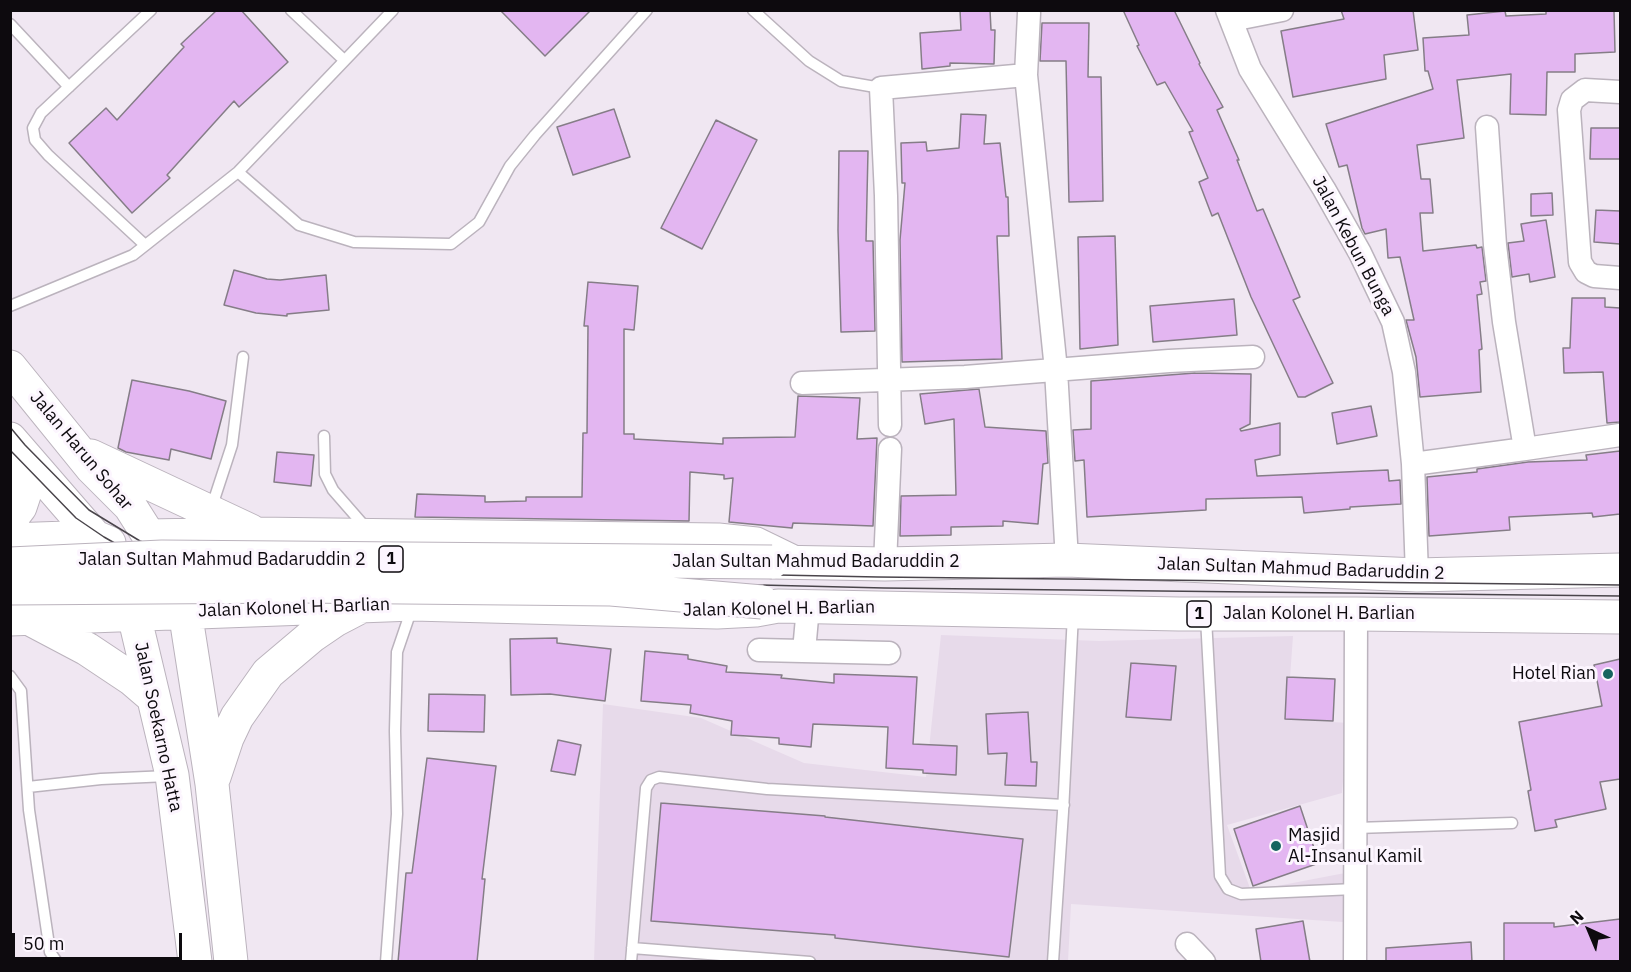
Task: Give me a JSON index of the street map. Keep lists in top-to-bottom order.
{
  "streets": {
    "highway": [
      "Jalan Harun Sohar",
      "1",
      "Jalan Sultan Mahmud Badaruddin 2",
      "Jalan Kolonel H. Barlian",
      "Jalan Soekarno Hatta"
    ],
    "street": ["Jalan Kebun Bunga"]
  },
  "crossings": [
    ["Jalan Kebun Bunga", "Jalan Sultan Mahmud Badaruddin 2"],
    ["Jalan Harun Sohar", "1"],
    ["1", "Jalan Sultan Mahmud Badaruddin 2"],
    ["Jalan Sultan Mahmud Badaruddin 2", "Jalan Kolonel H. Barlian"],
    ["Jalan Kolonel H. Barlian", "Jalan Soekarno Hatta"]
  ],
  "places": ["Hotel Rian", "Masjid Al-Insanul Kamil"],
  "scale_bar": "50 m",
  "north": "top left"
}
